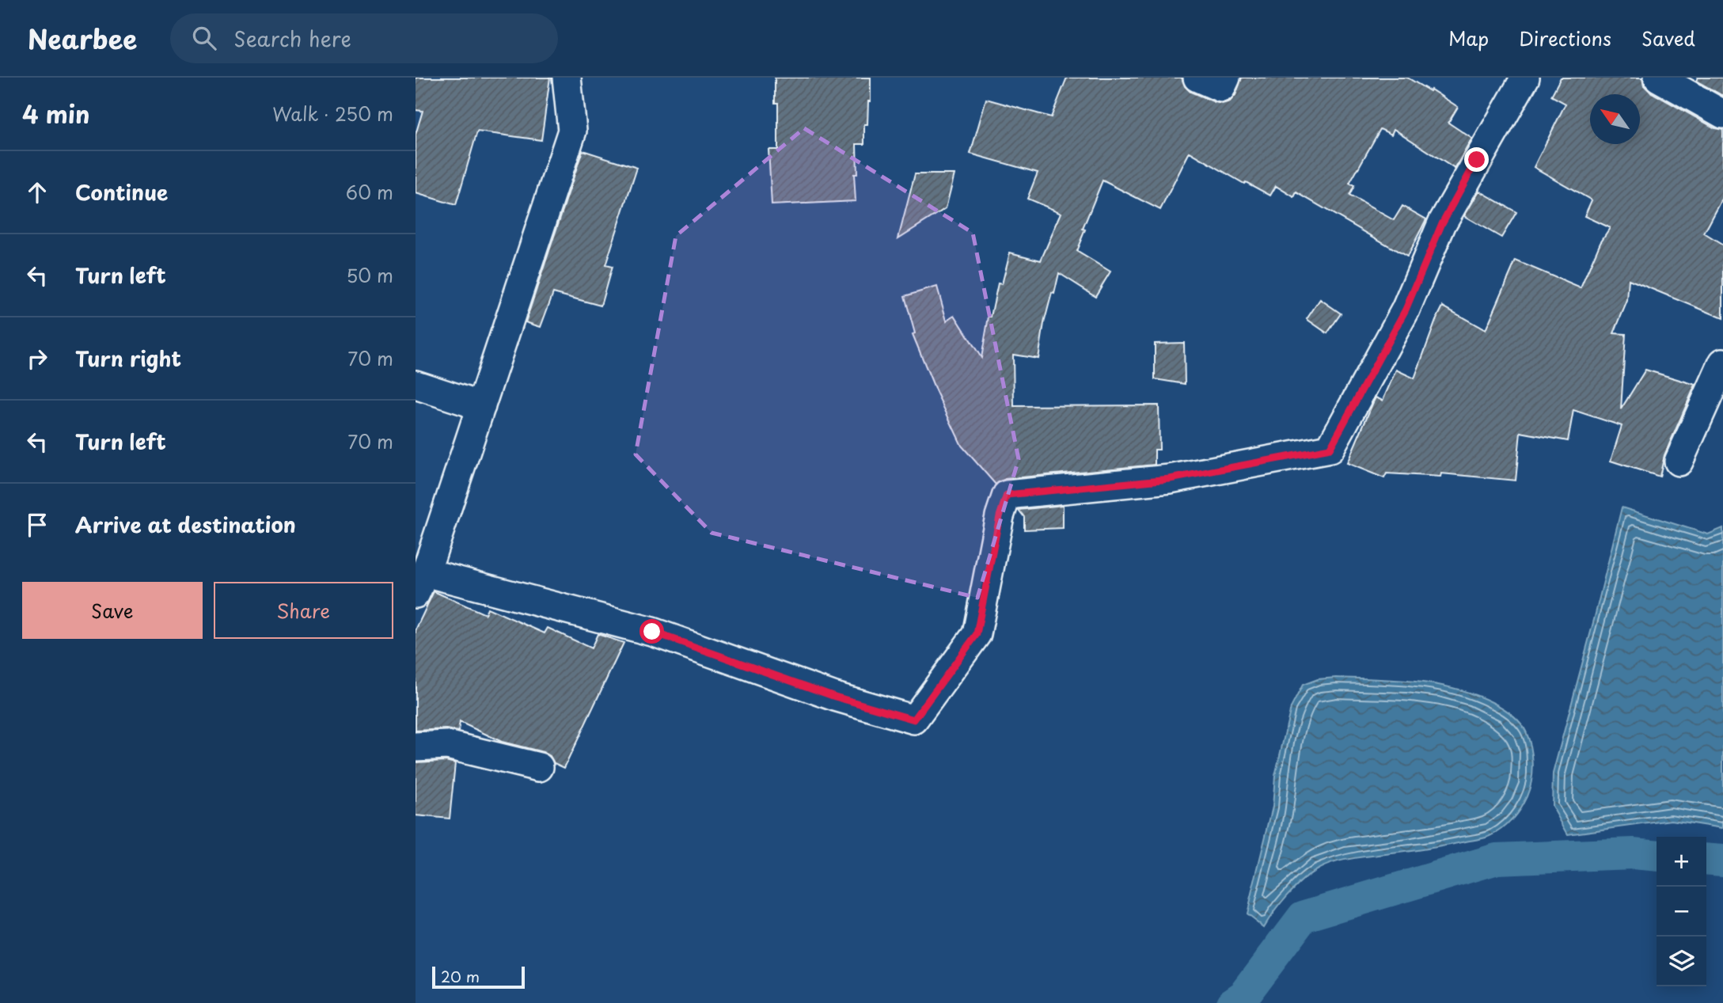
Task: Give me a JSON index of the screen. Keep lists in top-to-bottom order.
{
  "scale_bar": "20 m",
  "north": "top left",
  "page": {
    "header": "Nearbee",
    "search": "Search here",
    "nav": ["Map", "Directions", "Saved"],
    "heading": ["4 min", "Walk · 250 m"],
    "list": [
      ["Continue", "60 m"],
      ["Turn left", "50 m"],
      ["Turn right", "70 m"],
      ["Turn left", "70 m"],
      "Arrive at destination"
    ],
    "buttons": ["Save", "Share"],
    "map_buttons": ["+", "−"],
    "scale": "20 m"
  }
}
